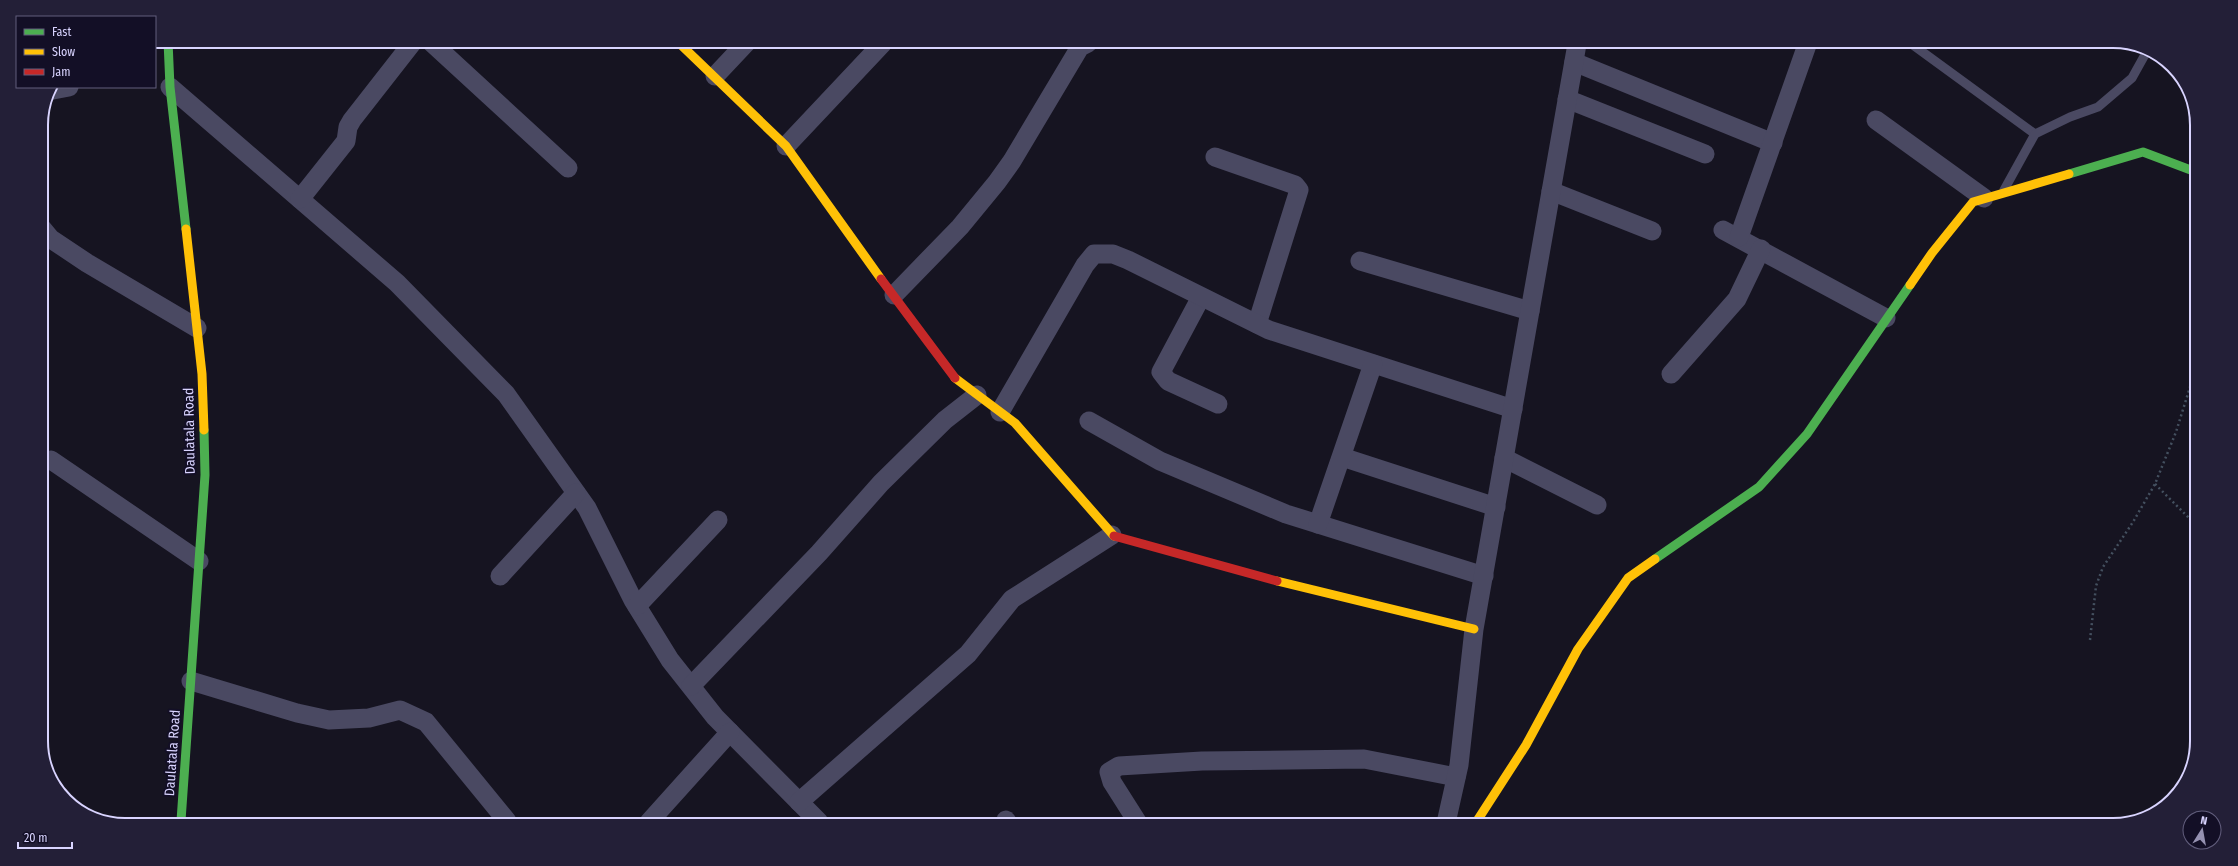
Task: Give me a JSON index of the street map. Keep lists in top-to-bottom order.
{
  "streets": {
    "street": ["Daulatala Road"]
  },
  "legend": ["Fast", "Slow", "Jam"],
  "scale_bar": "20 m",
  "north": "top"
}
